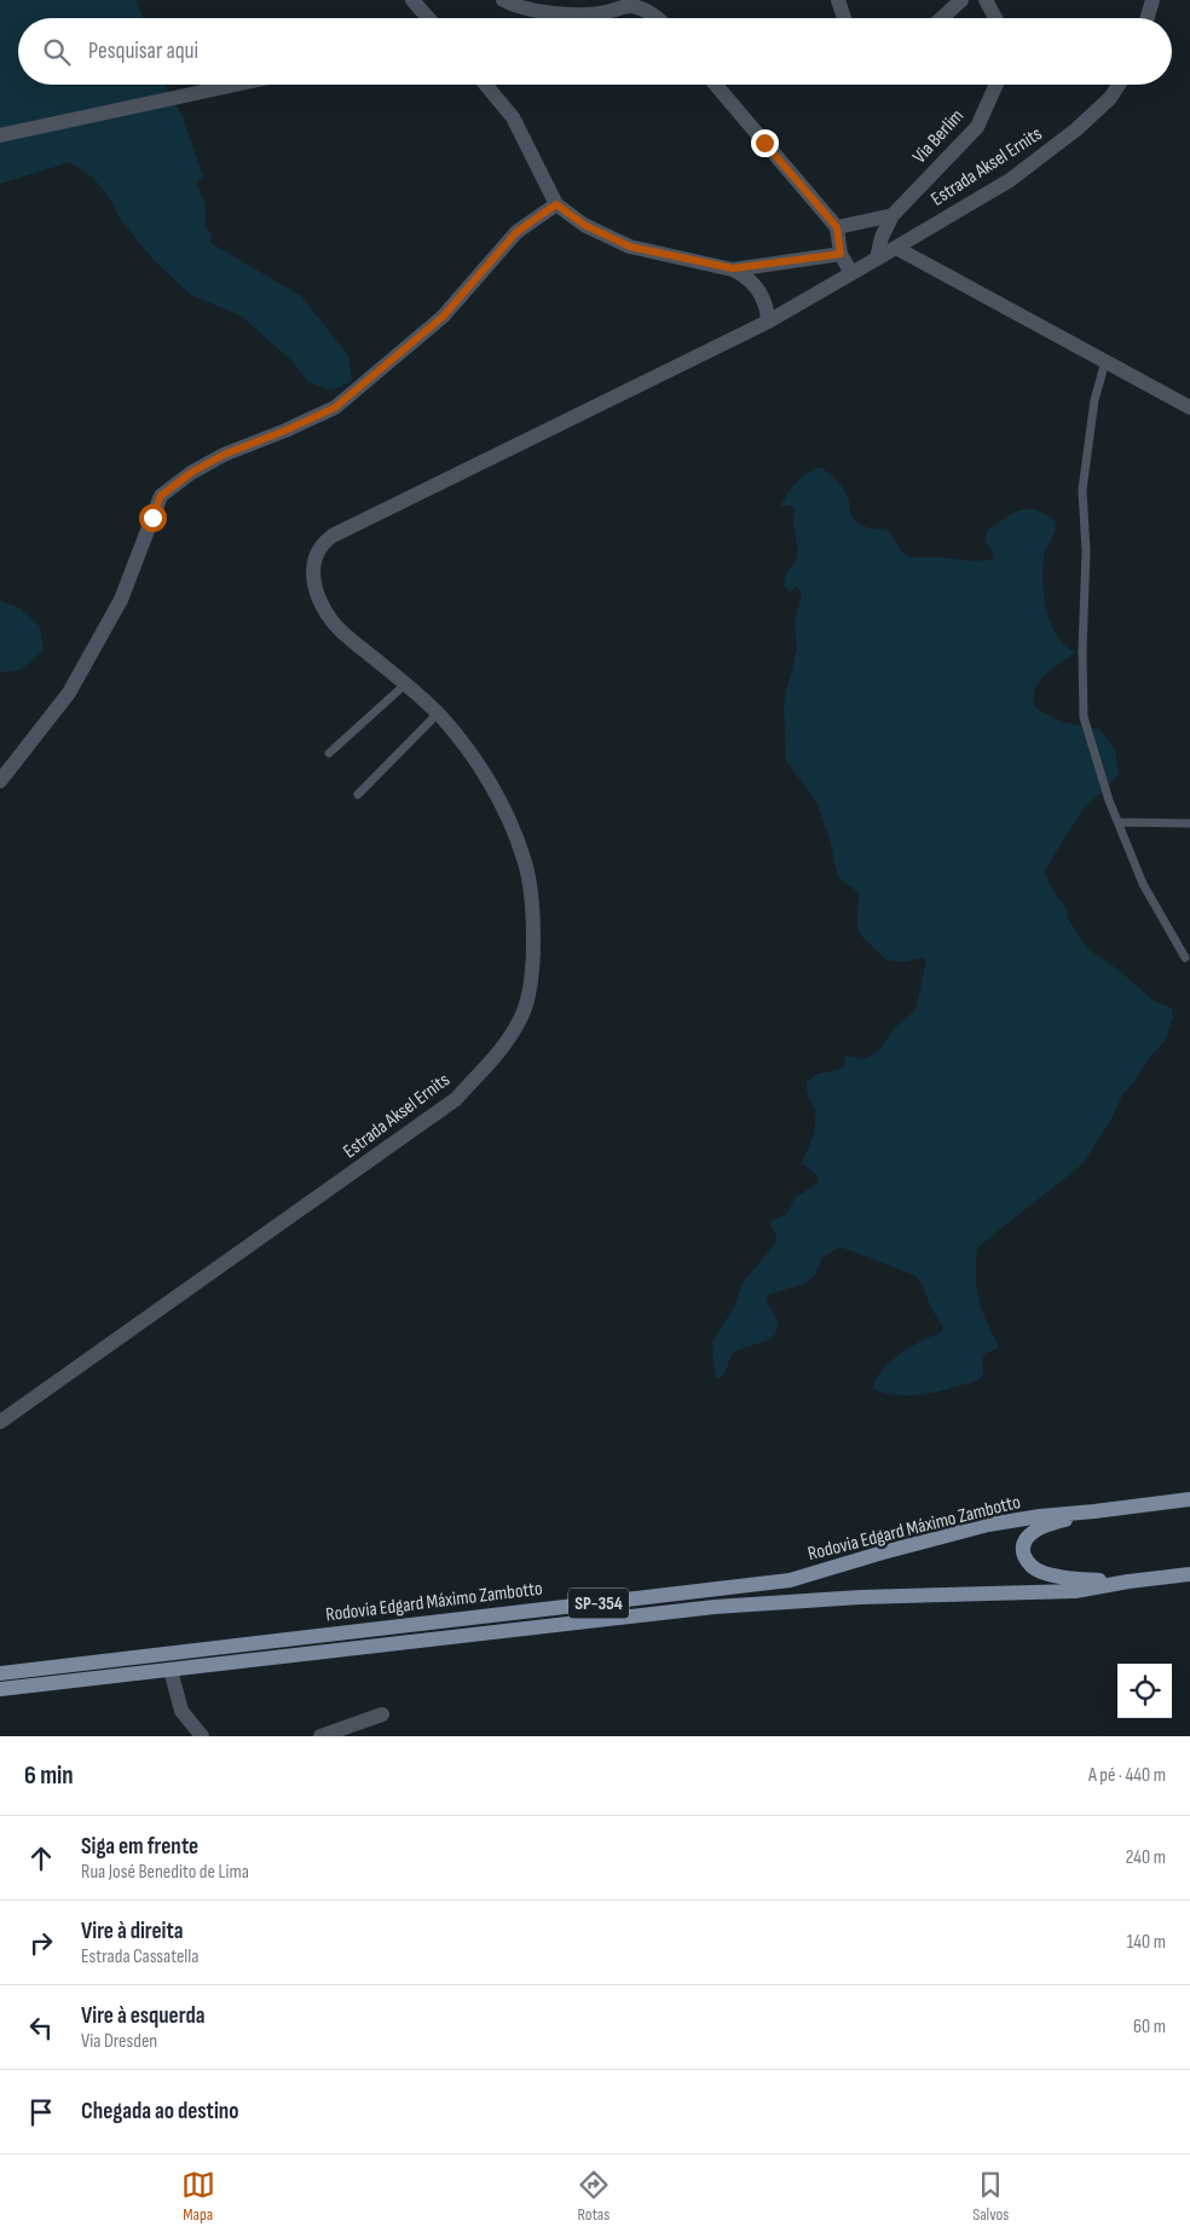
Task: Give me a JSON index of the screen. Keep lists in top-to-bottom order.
{
  "streets": {
    "main road": ["Rodovia Edgard Máximo Zambotto", "SP-354"],
    "street": ["Via Berlim", "Estrada Aksel Ernits"]
  },
  "crossings": [
    ["Via Berlim", "Estrada Aksel Ernits"]
  ],
  "page": {
    "search": "Pesquisar aqui",
    "heading": ["6 min", "A pé · 440 m"],
    "list": [
      ["Siga em frente", "Rua José Benedito de Lima", "240 m"],
      ["Vire à direita", "Estrada Cassatella", "140 m"],
      ["Vire à esquerda", "Via Dresden", "60 m"],
      "Chegada ao destino"
    ],
    "nav": ["Mapa", "Rotas", "Salvos"]
  }
}
